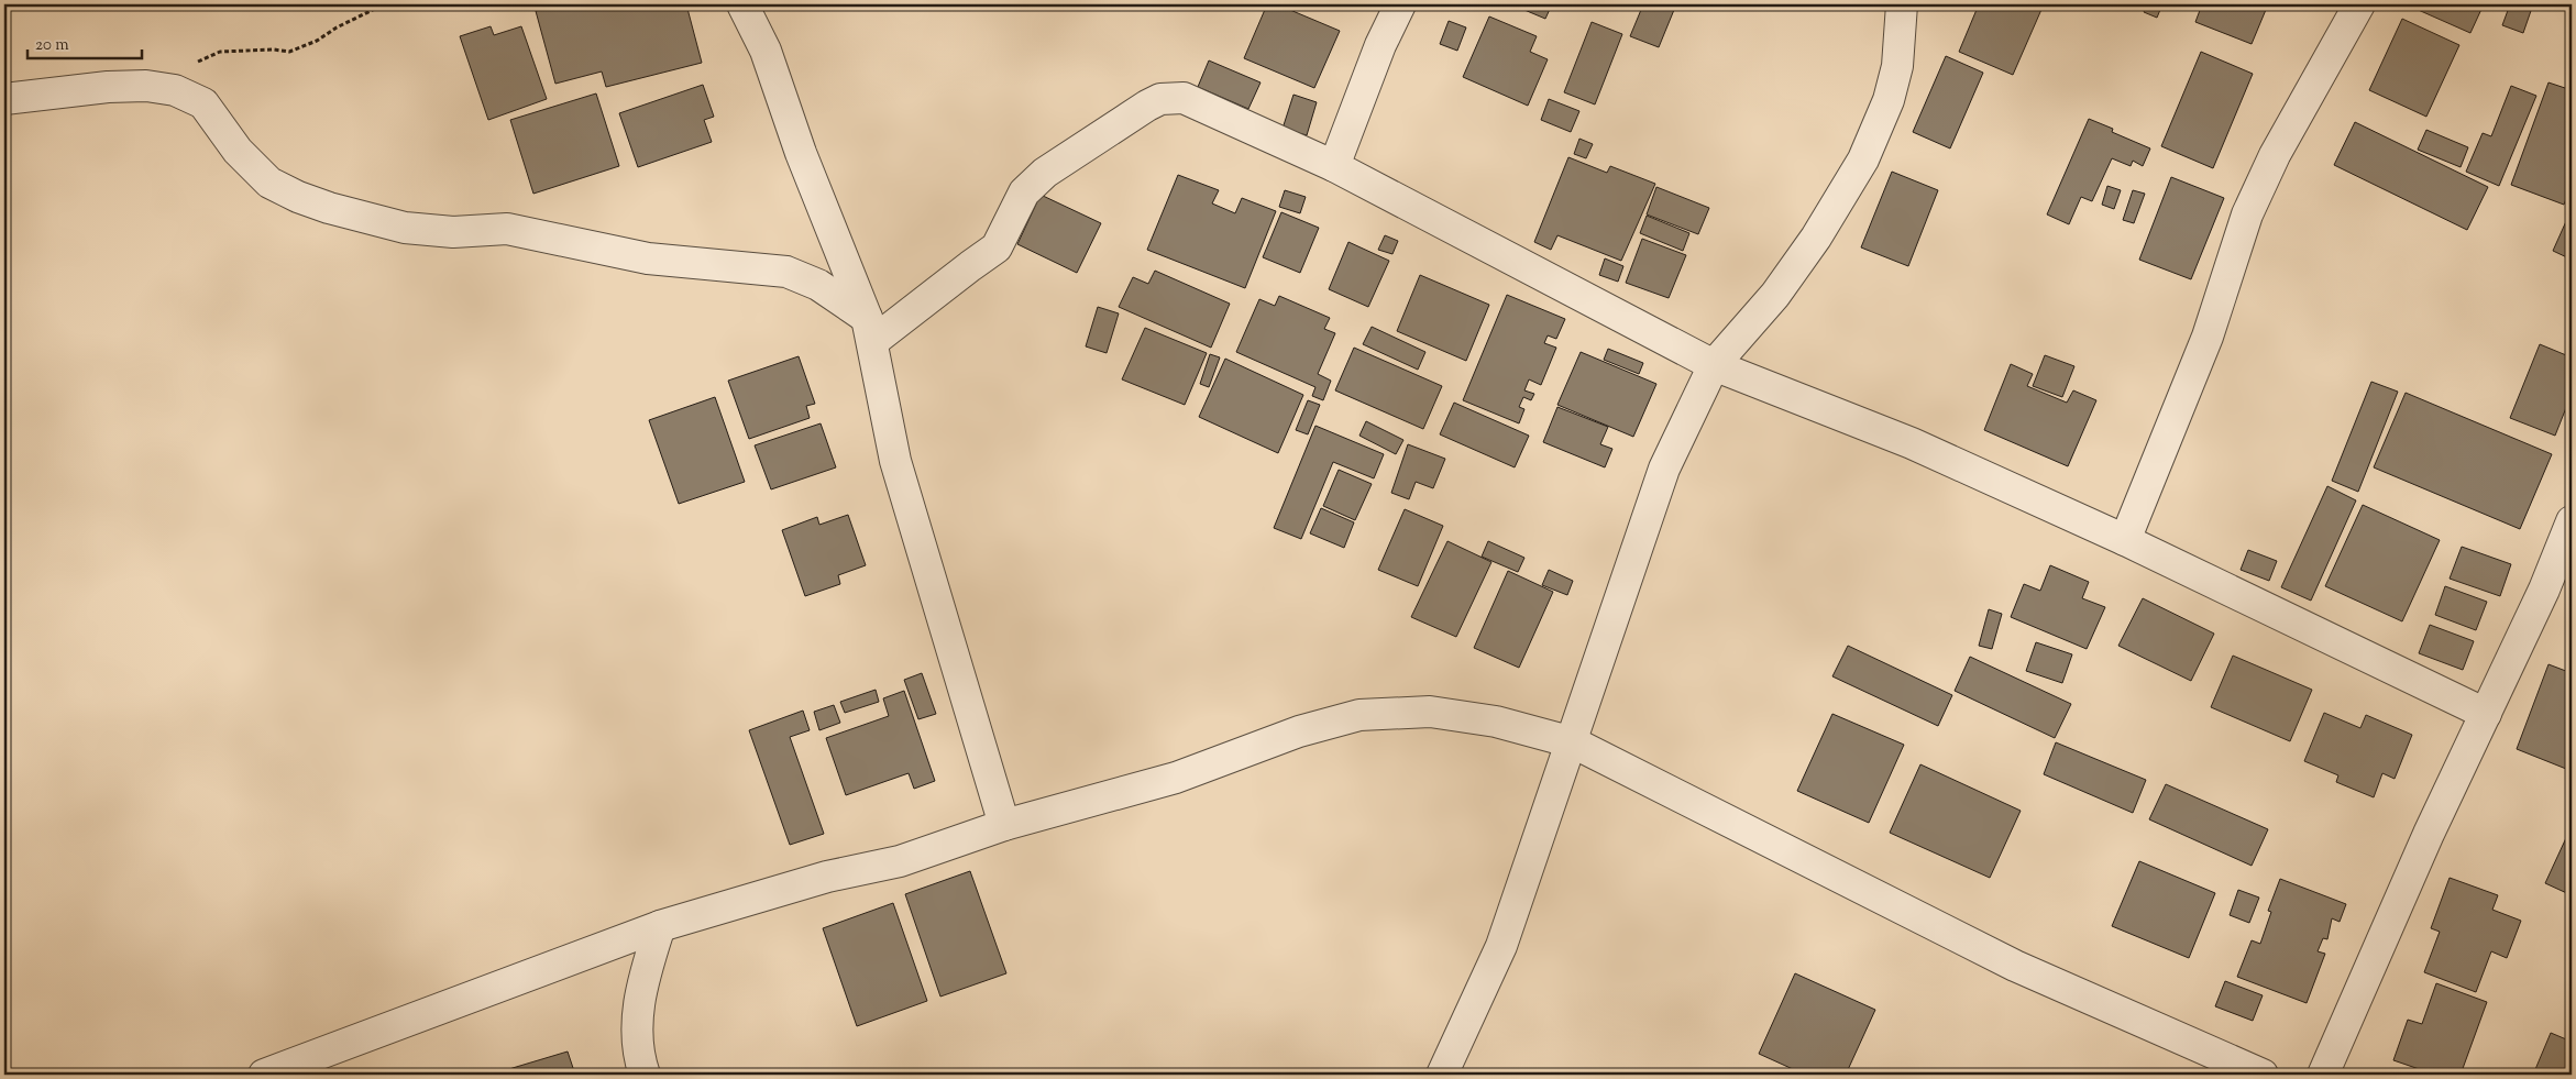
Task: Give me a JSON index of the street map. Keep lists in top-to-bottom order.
{
  "scale_bar": "20 m"
}
